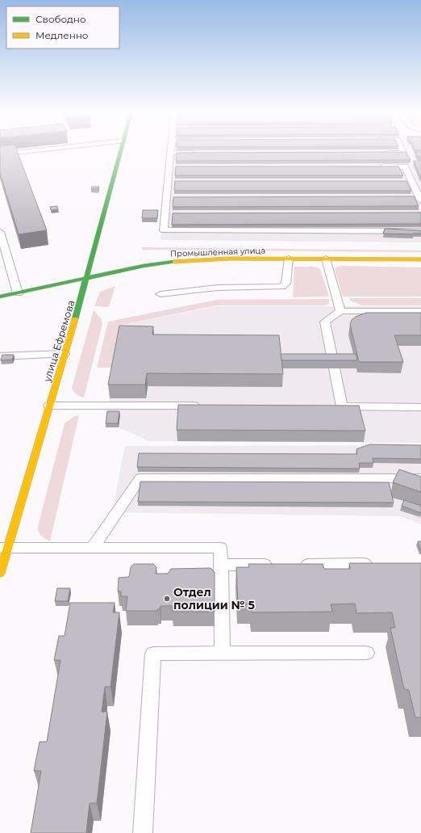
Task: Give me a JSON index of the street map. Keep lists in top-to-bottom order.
{
  "streets": {
    "street": ["Промышленная улица", "улица Ефремова"]
  },
  "crossings": [
    ["Промышленная улица", "улица Ефремова"]
  ],
  "places": ["Отдел полиции № 5"],
  "legend": ["Свободно", "Медленно"]
}
